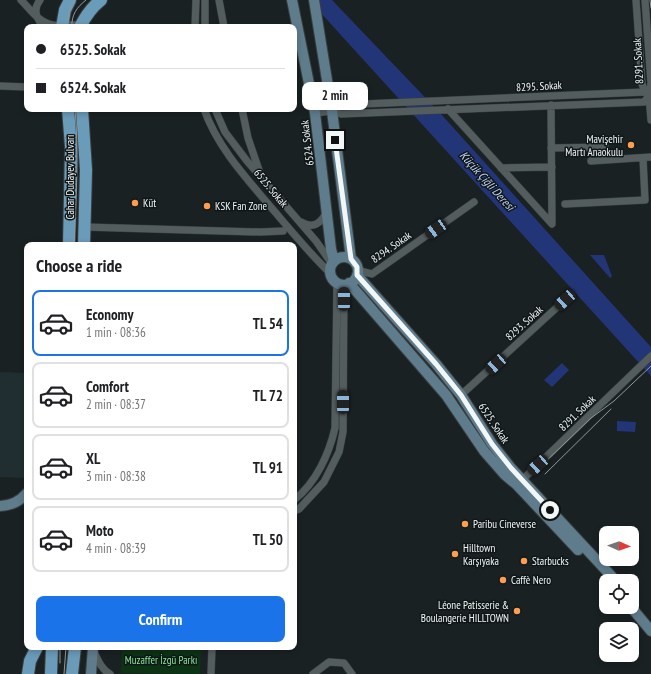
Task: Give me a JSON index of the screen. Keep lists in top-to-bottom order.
{
  "streets": {
    "main road": ["Cahar Dudayev Bulvarı"],
    "street": [
      "8291. Sokak",
      "8295. Sokak",
      "6524. Sokak",
      "6525. Sokak",
      "8294. Sokak",
      "8293. Sokak"
    ]
  },
  "crossings": [
    ["8291. Sokak", "8295. Sokak"],
    ["8291. Sokak", "6525. Sokak"],
    ["6524. Sokak", "6525. Sokak"],
    ["6524. Sokak", "8294. Sokak"],
    ["6525. Sokak", "8294. Sokak"],
    ["6525. Sokak", "8293. Sokak"]
  ],
  "water": ["Küçük Çiğli Deresi"],
  "parks": ["Muzaffer İzgü Parkı"],
  "places": [
    "Mavişehir Martı Anaokulu",
    "Küt",
    "KSK Fan Zone",
    "Paribu Cineverse",
    "Hilltown Karşıyaka",
    "Starbucks",
    "Caffè Nero",
    "Léone Patisserie & Boulangerie HILLTOWN"
  ],
  "north": "right",
  "page": {
    "banner": ["6525. Sokak", "6524. Sokak"],
    "bubble": "2 min",
    "heading": "Choose a ride",
    "list": [
      {
        "name": "Economy",
        "note": "1 min · 08:36",
        "value": "TL 54"
      },
      {
        "name": "Comfort",
        "note": "2 min · 08:37",
        "value": "TL 72"
      },
      {
        "name": "XL",
        "note": "3 min · 08:38",
        "value": "TL 91"
      },
      {
        "name": "Moto",
        "note": "4 min · 08:39",
        "value": "TL 50"
      }
    ],
    "buttons": "Confirm"
  }
}
